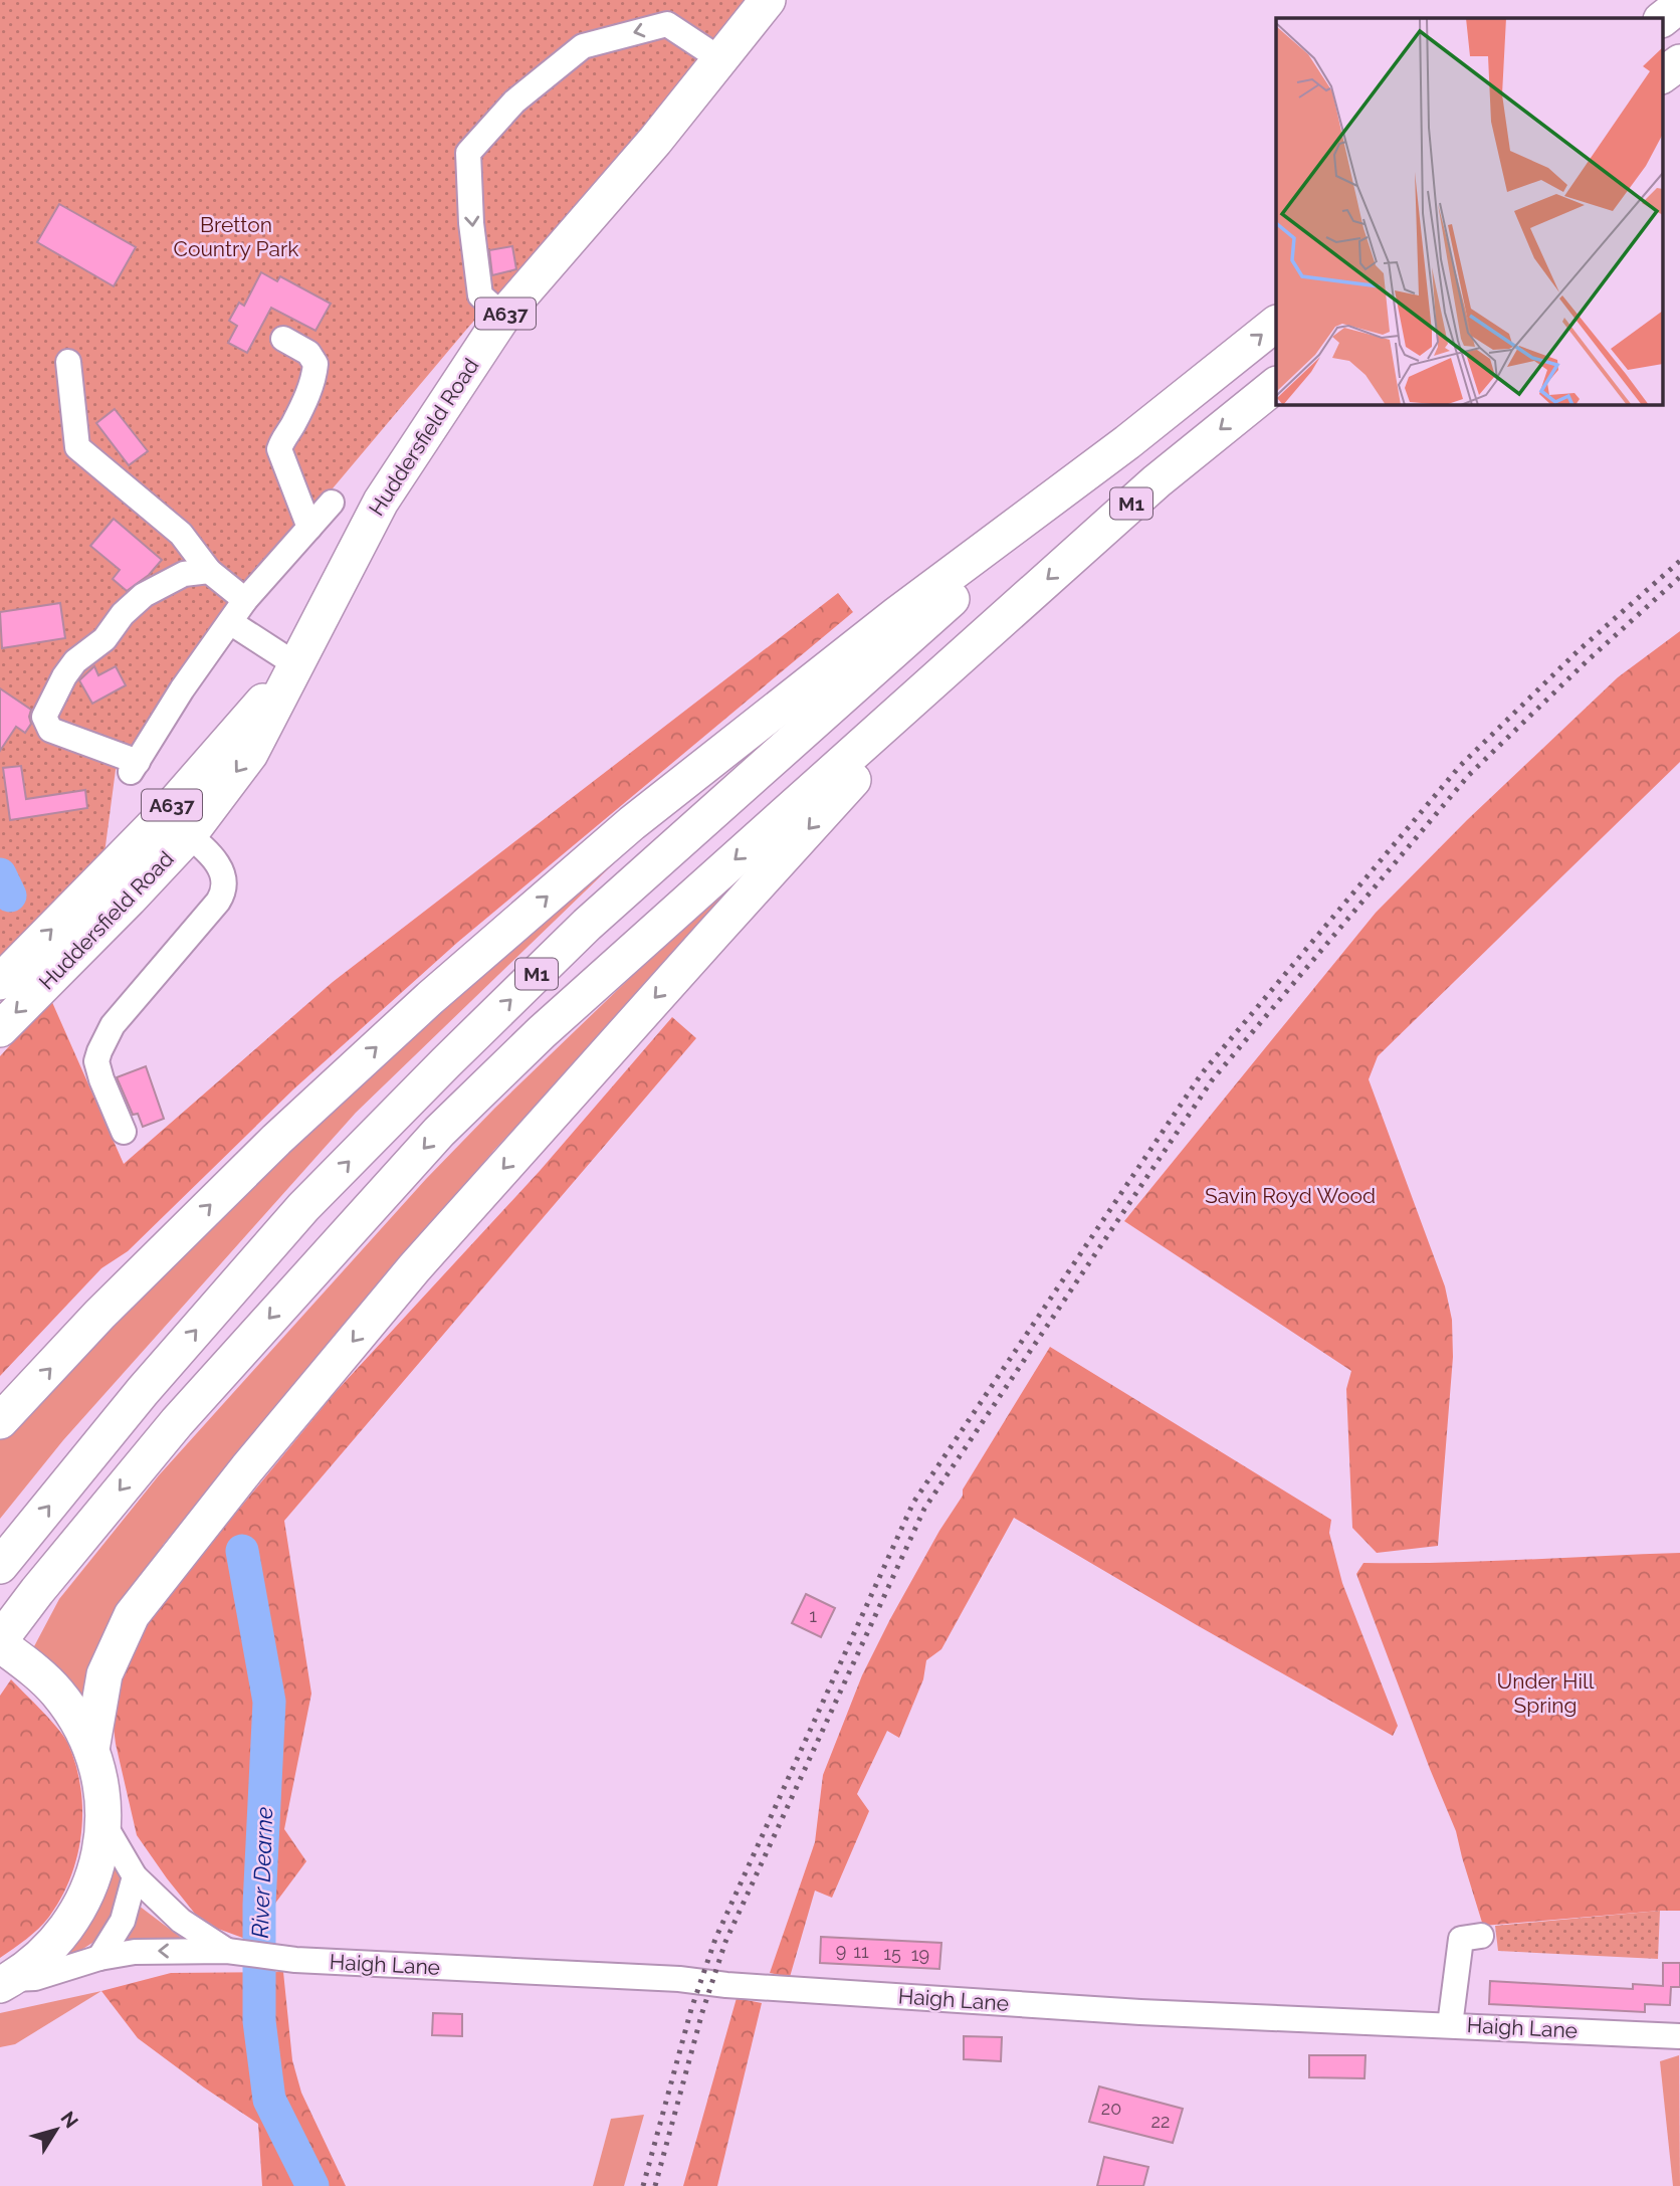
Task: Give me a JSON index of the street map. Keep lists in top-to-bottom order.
{
  "streets": {
    "highway": ["A637", "Huddersfield Road", "M1"],
    "street": ["Haigh Lane"]
  },
  "water": ["River Dearne"],
  "parks": ["Bretton Country Park", "Savin Royd Wood", "Under Hill Spring"],
  "house_numbers": [
    "1",
    "9",
    "11",
    "15",
    "19",
    "20",
    "22"
  ],
  "north": "top right"
}
